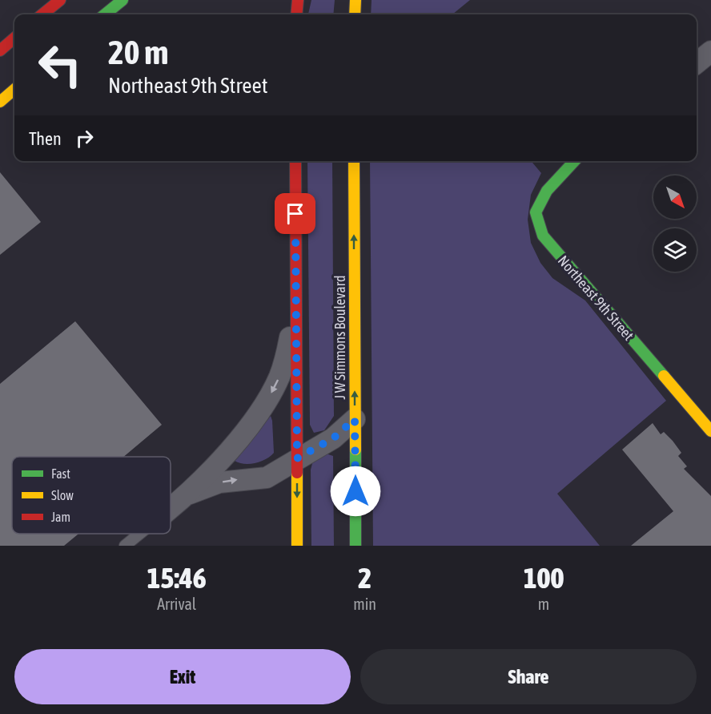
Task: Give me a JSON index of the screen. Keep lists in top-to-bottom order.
{
  "streets": {
    "main road": ["Northeast 9th Street", "J W Simmons Boulevard"]
  },
  "legend": ["Fast", "Slow", "Jam"],
  "north": "bottom right",
  "page": {
    "turn": ["20 m", "Northeast 9th Street"],
    "then": "Then",
    "eta": [
      "15:46",
      "Arrival",
      "2",
      "min",
      "100",
      "m"
    ],
    "buttons": ["Exit", "Share"]
  }
}
